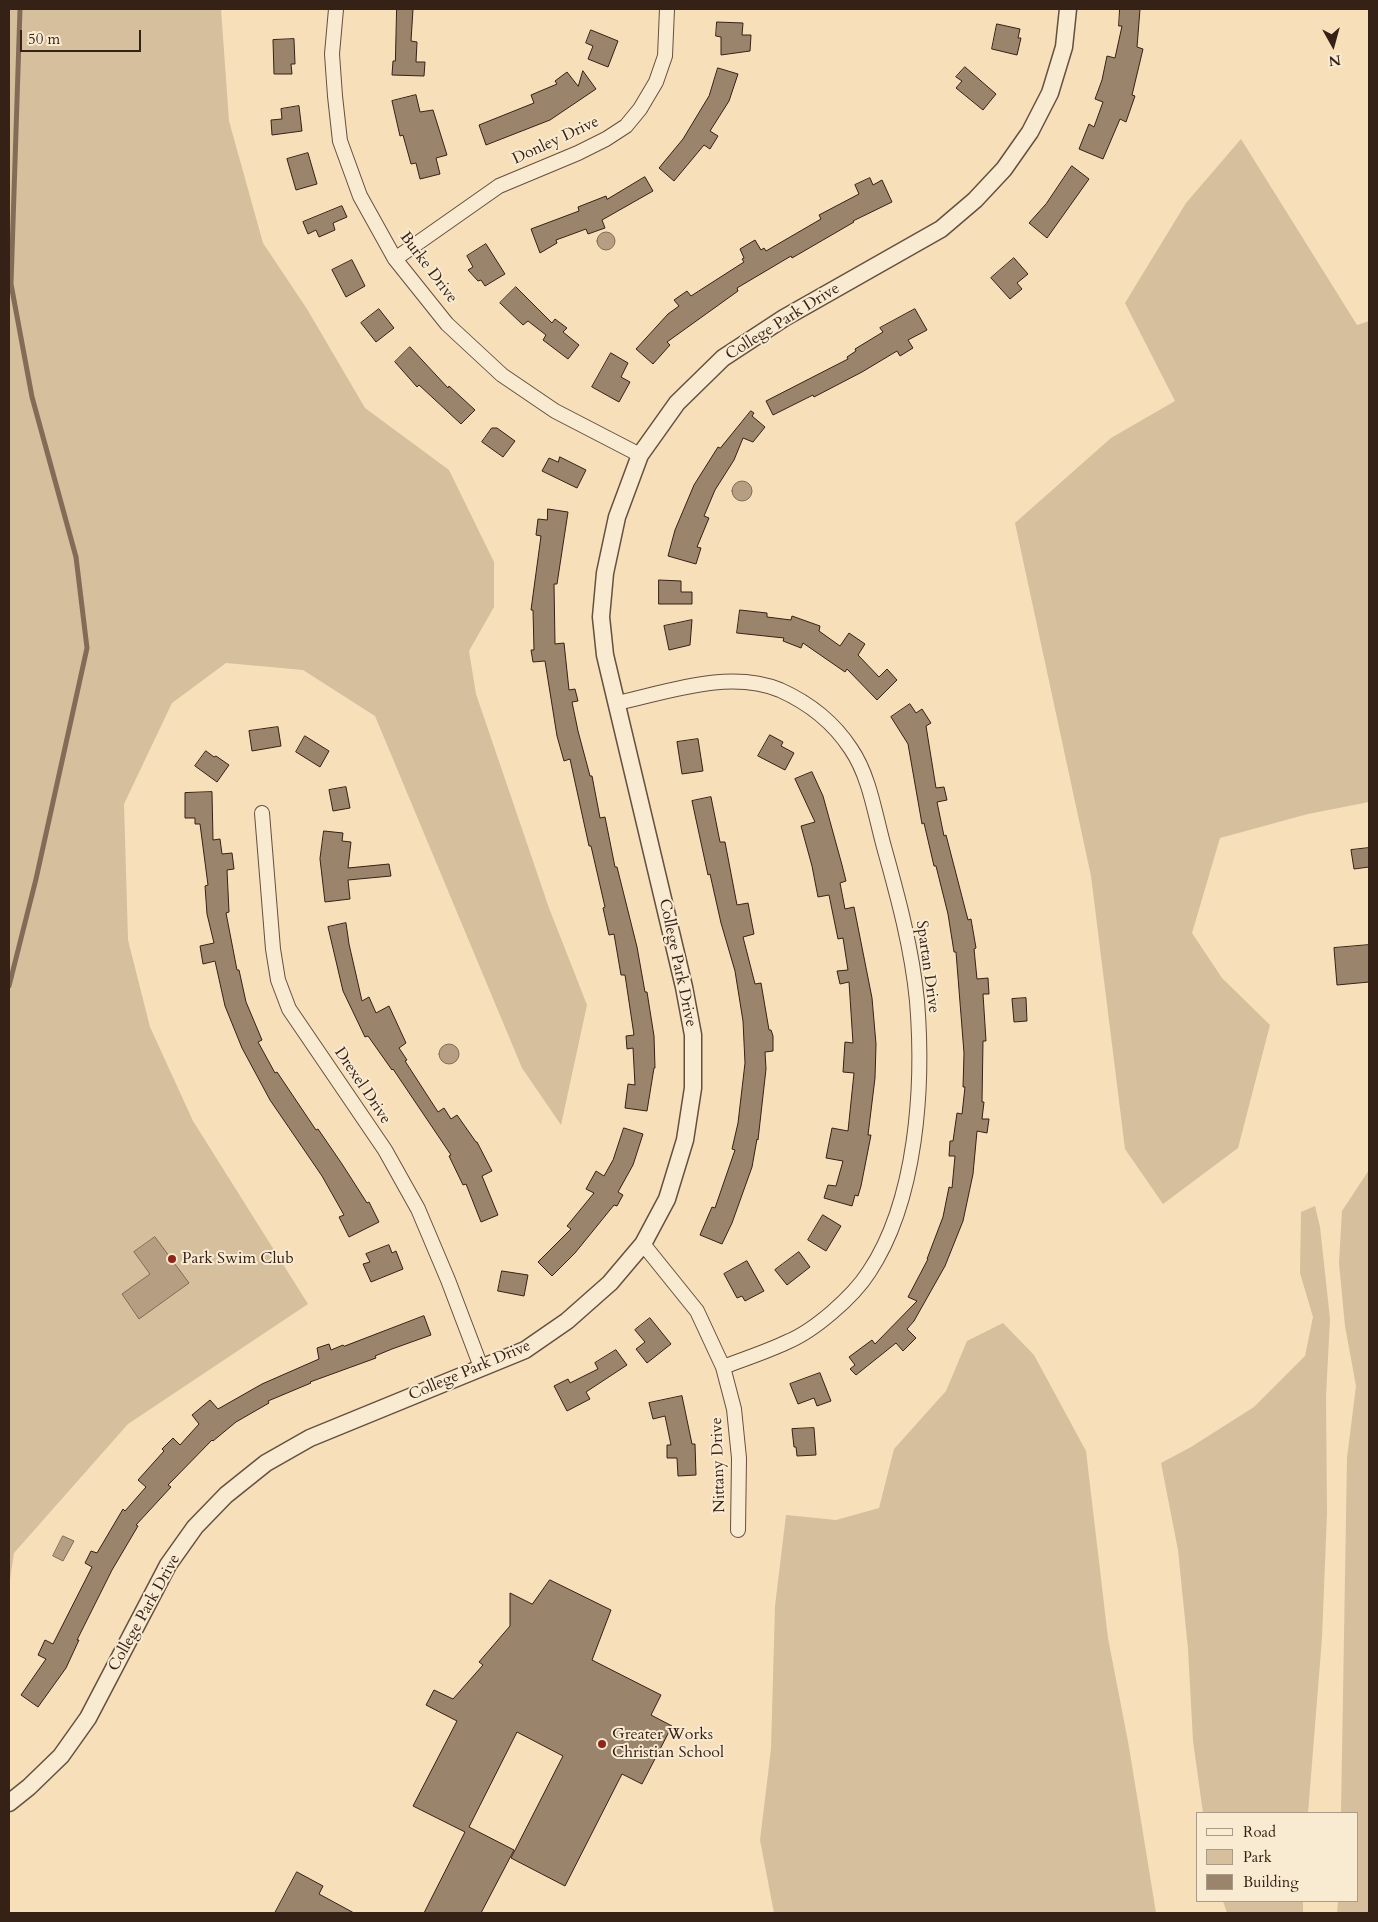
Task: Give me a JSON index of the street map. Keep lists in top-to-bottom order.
{
  "streets": {
    "street": [
      "Donley Drive",
      "Burke Drive",
      "College Park Drive",
      "Spartan Drive",
      "Drexel Drive",
      "Nittany Drive"
    ]
  },
  "crossings": [
    ["Donley Drive", "Burke Drive"],
    ["Burke Drive", "College Park Drive"],
    ["College Park Drive", "Spartan Drive"],
    ["College Park Drive", "Drexel Drive"],
    ["College Park Drive", "Nittany Drive"],
    ["Spartan Drive", "Nittany Drive"]
  ],
  "places": ["Park Swim Club", "Greater Works Christian School"],
  "legend": ["Road", "Park", "Building"],
  "scale_bar": "50 m",
  "north": "bottom"
}
